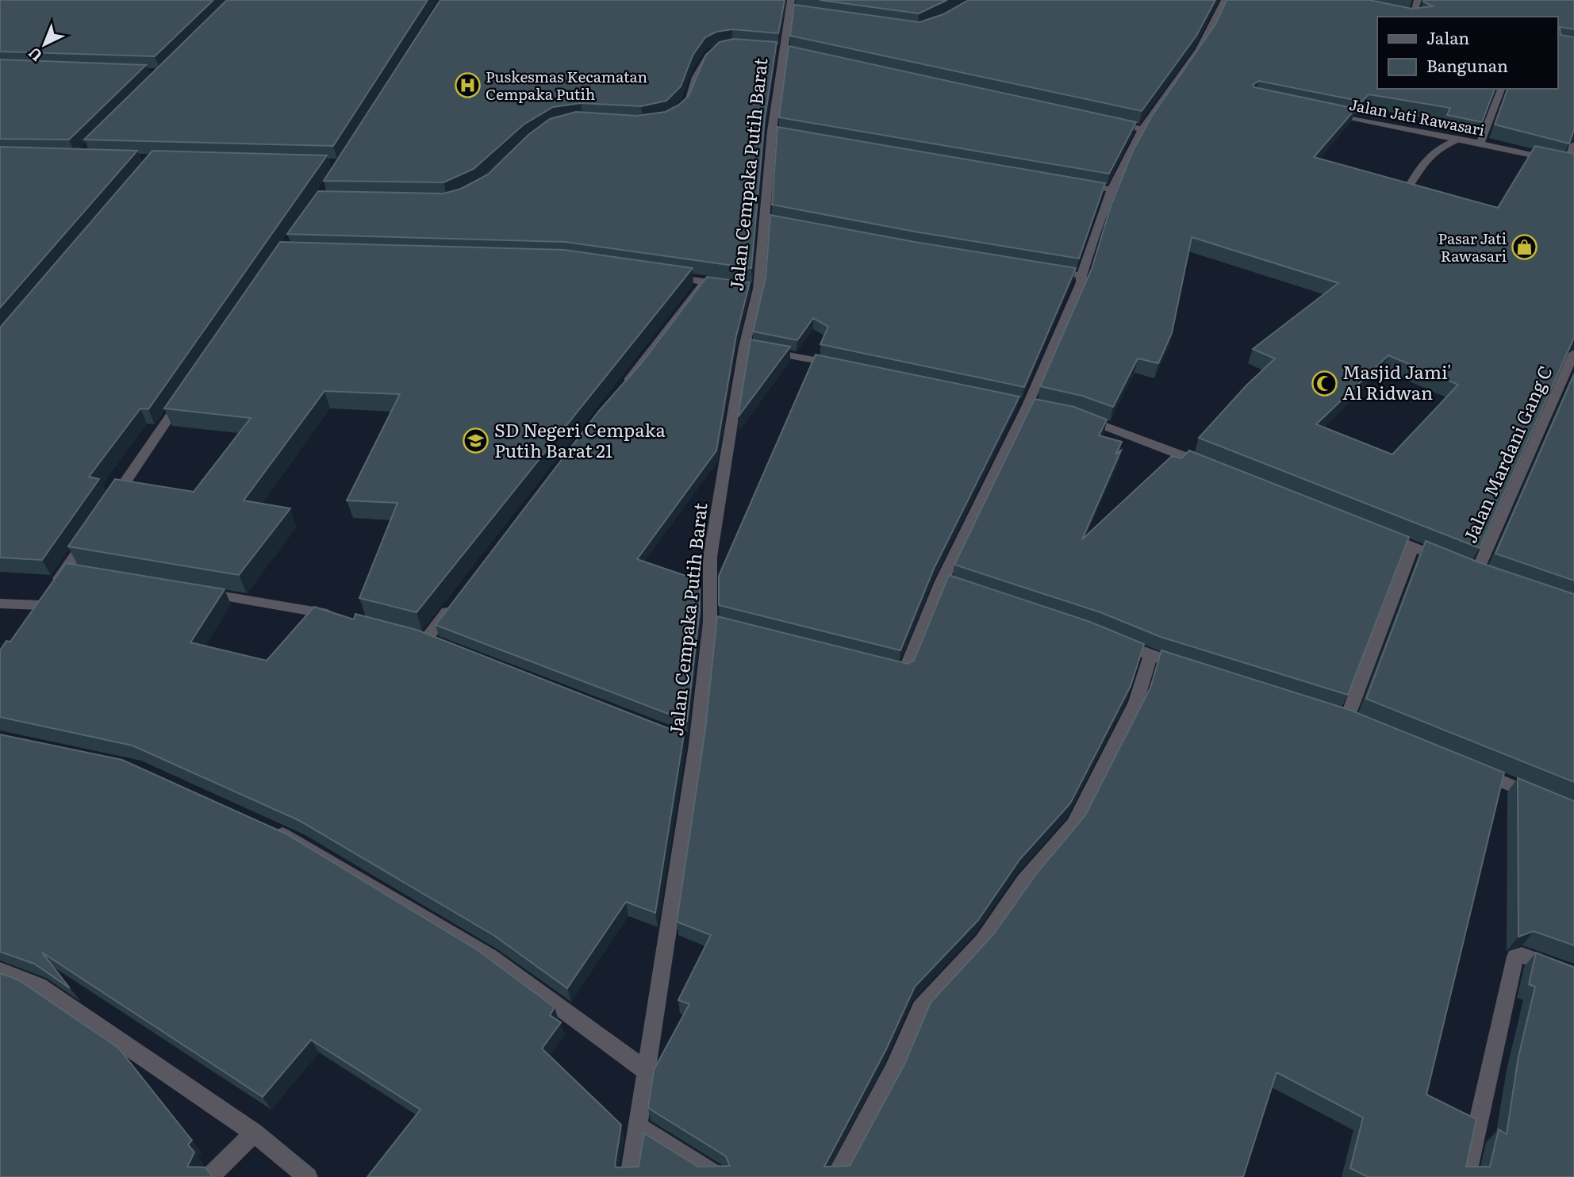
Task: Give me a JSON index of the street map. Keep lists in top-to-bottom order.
{
  "streets": {
    "street": ["Jalan Jati Rawasari", "Jalan Cempaka Putih Barat", "Jalan Mardani Gang C"]
  },
  "places": {
    "hospital": ["Puskesmas Kecamatan Cempaka Putih"],
    "shop": ["Pasar Jati Rawasari"],
    "mosque": ["Masjid Jami' Al Ridwan"],
    "school or university": ["SD Negeri Cempaka Putih Barat 21"]
  },
  "legend": ["Jalan", "Bangunan"],
  "north": "bottom left"
}
